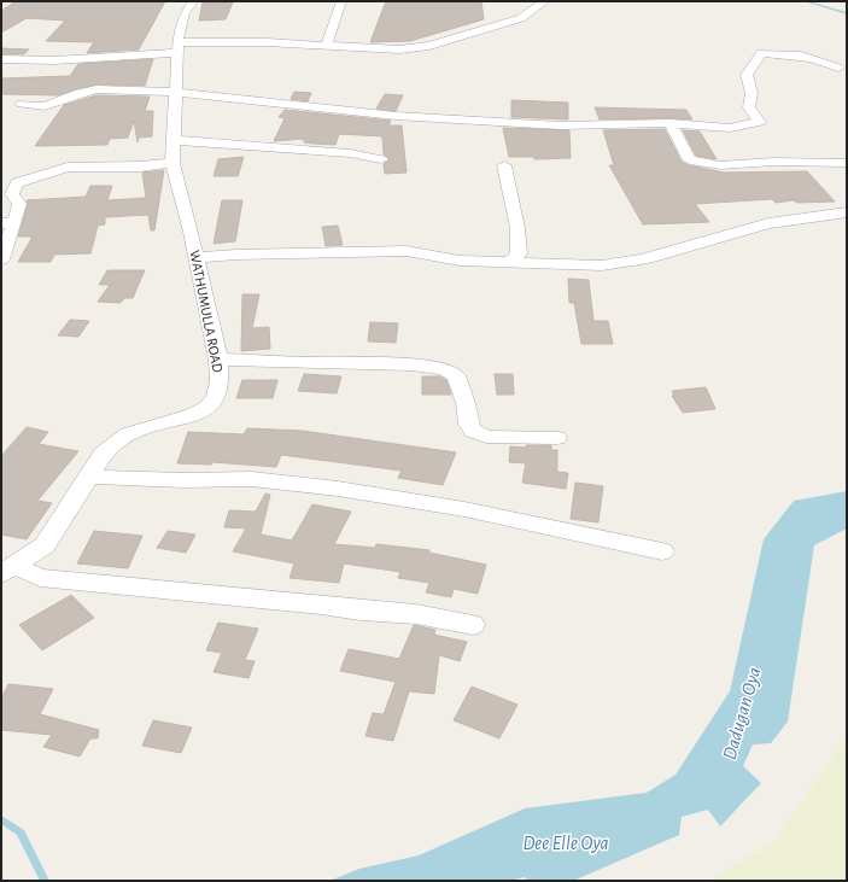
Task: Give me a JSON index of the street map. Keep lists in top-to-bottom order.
{
  "streets": {
    "street": ["WATHUMULLA ROAD"]
  },
  "water": ["Dadugan Oya", "Dee Elle Oya"]
}
